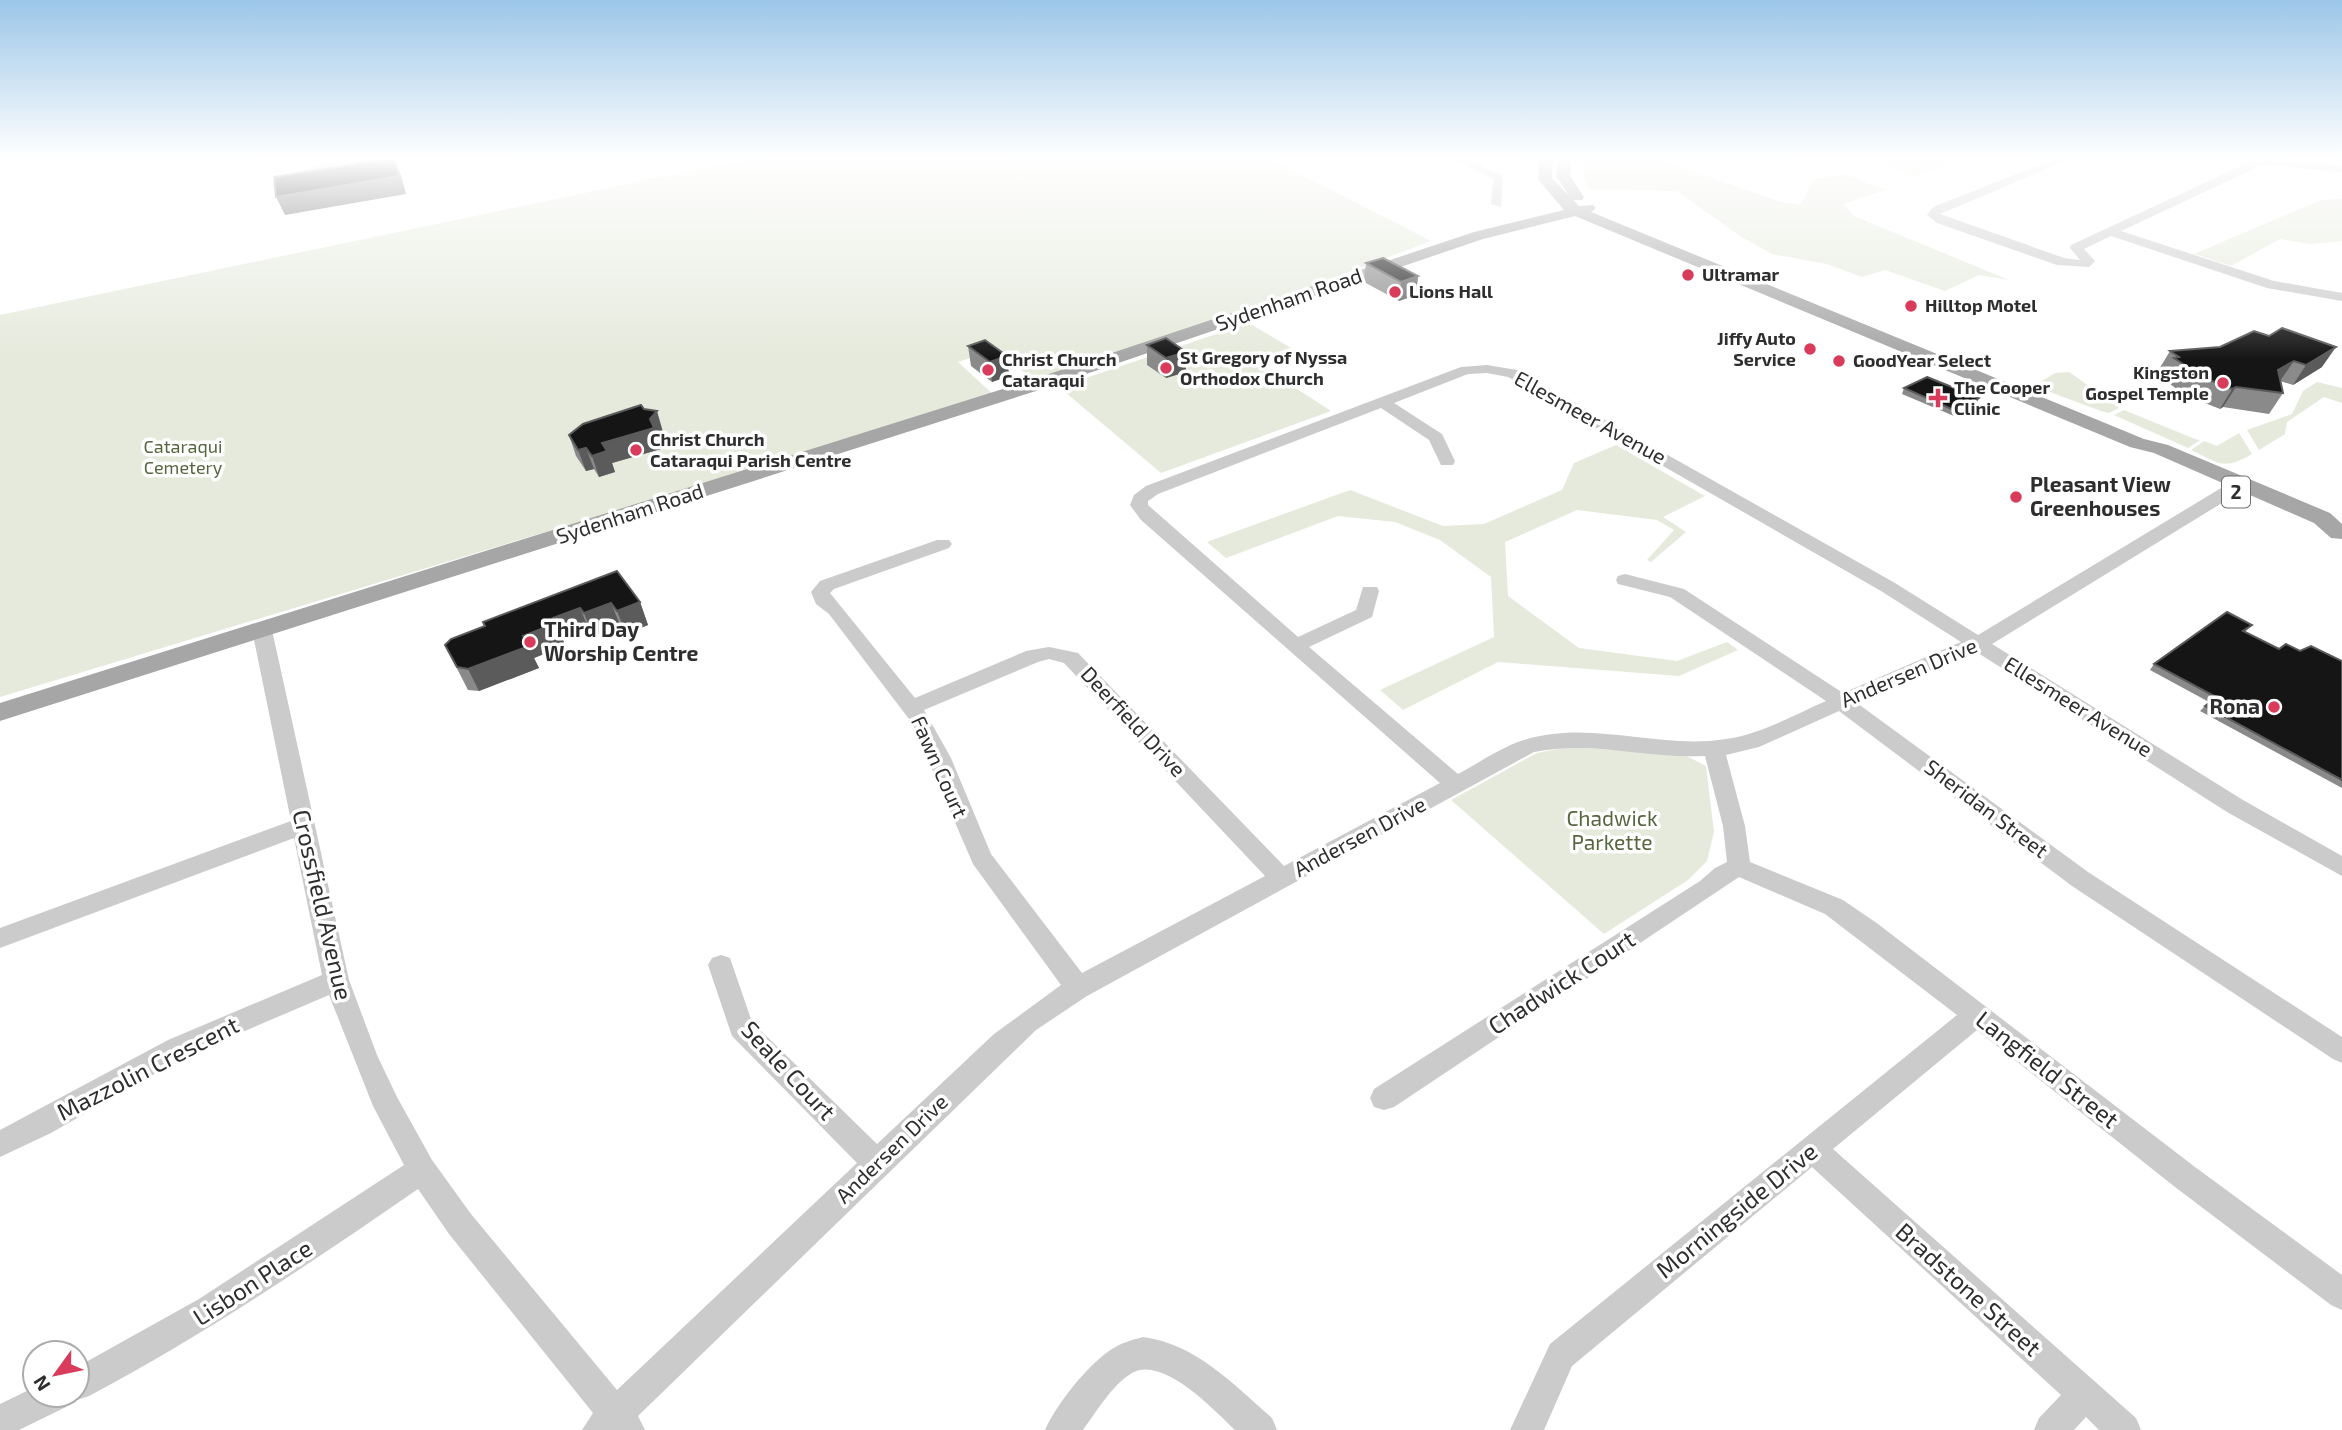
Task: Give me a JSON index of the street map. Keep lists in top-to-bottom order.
{
  "streets": {
    "main road": ["Sydenham Road", "2"],
    "street": [
      "Ellesmeer Avenue",
      "Andersen Drive",
      "Deerfield Drive",
      "Fawn Court",
      "Sheridan Street",
      "Crossfield Avenue",
      "Chadwick Court",
      "Mazzolin Crescent",
      "Langfield Street",
      "Seale Court",
      "Morningside Drive",
      "Lisbon Place",
      "Bradstone Street"
    ]
  },
  "crossings": [
    ["Sydenham Road", "Crossfield Avenue"],
    ["Ellesmeer Avenue", "Andersen Drive"],
    ["2", "Andersen Drive"],
    ["Andersen Drive", "Deerfield Drive"],
    ["Andersen Drive", "Fawn Court"],
    ["Andersen Drive", "Sheridan Street"],
    ["Andersen Drive", "Crossfield Avenue"],
    ["Andersen Drive", "Seale Court"],
    ["Deerfield Drive", "Fawn Court"],
    ["Crossfield Avenue", "Mazzolin Crescent"],
    ["Crossfield Avenue", "Lisbon Place"],
    ["Chadwick Court", "Langfield Street"],
    ["Langfield Street", "Morningside Drive"],
    ["Morningside Drive", "Bradstone Street"]
  ],
  "parks": ["Cataraqui Cemetery", "Chadwick Parkette"],
  "places": {
    "other": [
      "Ultramar",
      "Lions Hall",
      "Hilltop Motel",
      "Jiffy Auto Service",
      "GoodYear Select",
      "St Gregory of Nyssa Orthodox Church",
      "Christ Church Cataraqui",
      "Kingston Gospel Temple",
      "Christ Church Cataraqui Parish Centre",
      "Pleasant View Greenhouses",
      "Third Day Worship Centre",
      "Rona"
    ],
    "health": ["The Cooper Clinic"]
  },
  "north": "bottom left"
}
